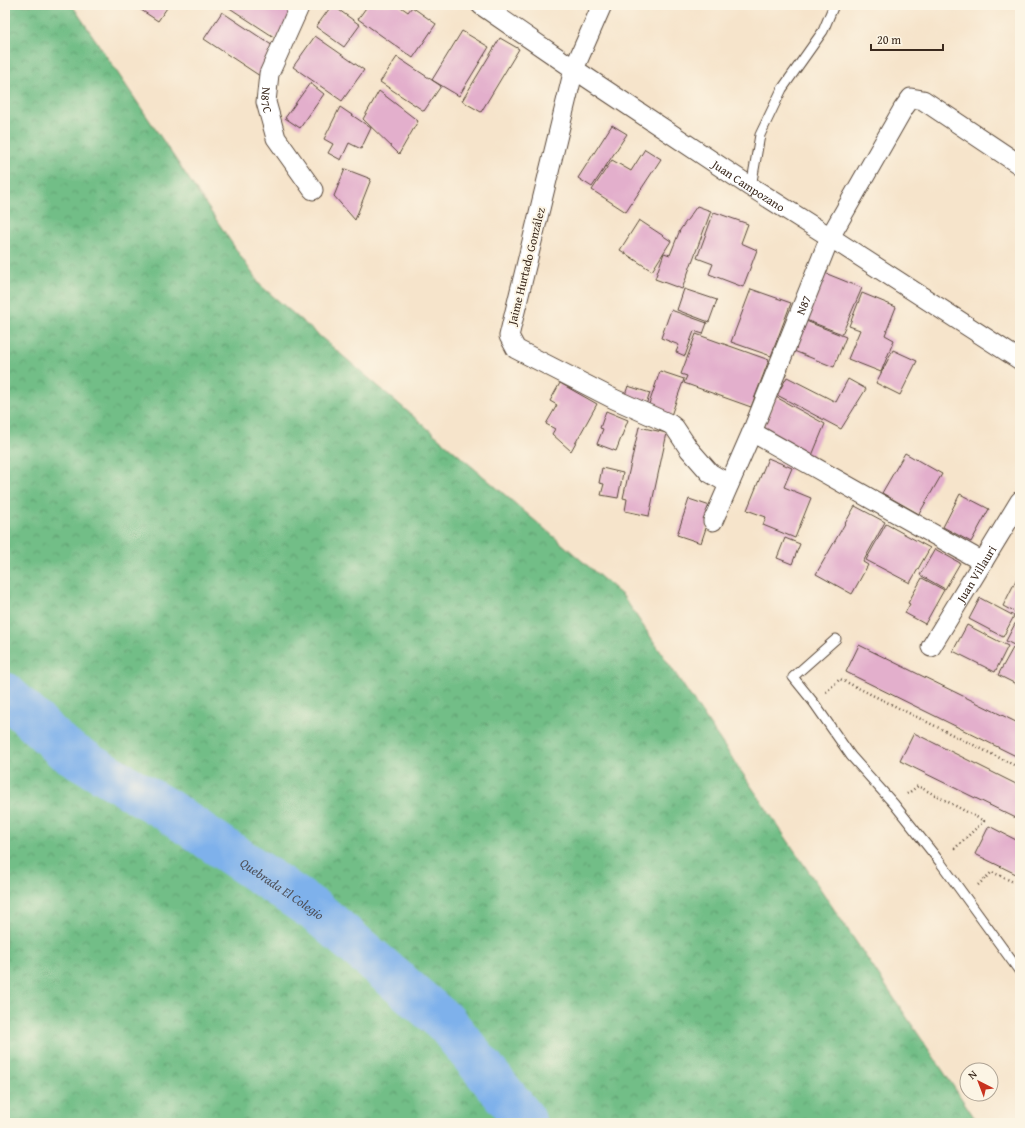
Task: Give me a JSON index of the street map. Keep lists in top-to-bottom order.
{
  "streets": {
    "street": [
      "N87C",
      "Juan Campozano",
      "Jaime Hurtado González",
      "N87",
      "Juan Villauri"
    ]
  },
  "crossings": [
    ["Juan Campozano", "Jaime Hurtado González"],
    ["Juan Campozano", "N87"],
    ["Jaime Hurtado González", "N87"]
  ],
  "water": ["Quebrada El Colegio"],
  "scale_bar": "20 m",
  "north": "top left"
}
